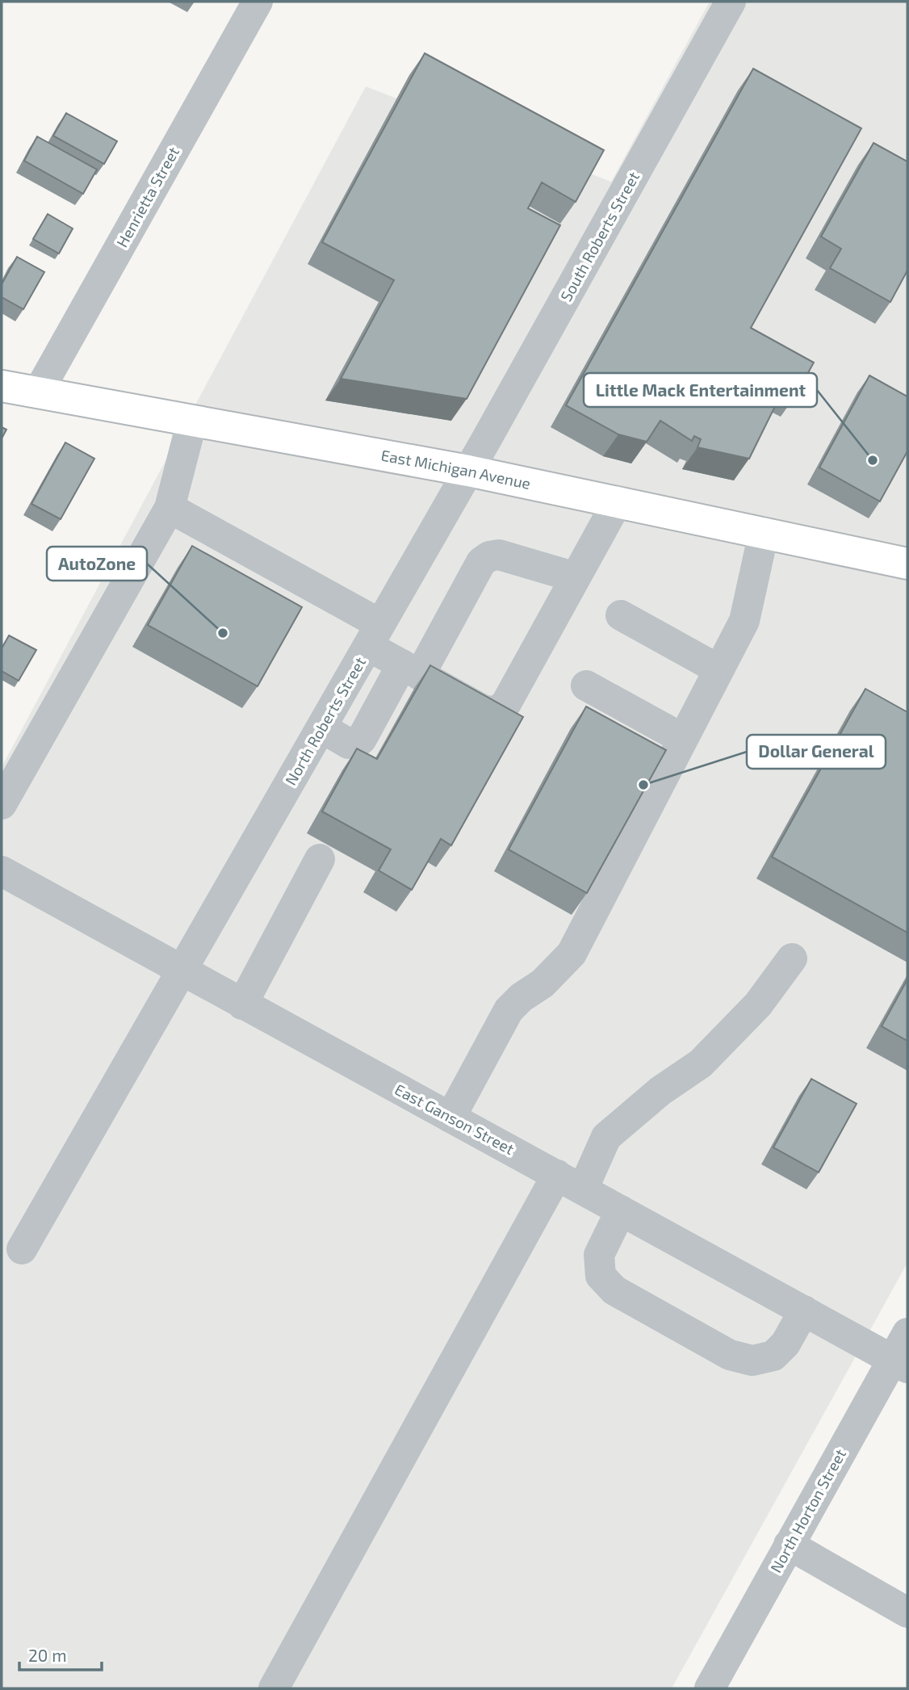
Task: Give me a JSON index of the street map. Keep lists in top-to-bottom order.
{
  "streets": {
    "main road": ["East Michigan Avenue"],
    "street": [
      "Henrietta Street",
      "South Roberts Street",
      "North Roberts Street",
      "East Ganson Street",
      "North Horton Street"
    ]
  },
  "crossings": [
    ["Henrietta Street", "East Michigan Avenue"],
    ["South Roberts Street", "East Michigan Avenue"],
    ["South Roberts Street", "North Roberts Street"],
    ["East Michigan Avenue", "North Roberts Street"],
    ["North Roberts Street", "East Ganson Street"],
    ["East Ganson Street", "North Horton Street"]
  ],
  "places": ["Little Mack Entertainment", "AutoZone", "Dollar General"],
  "scale_bar": "20 m"
}
